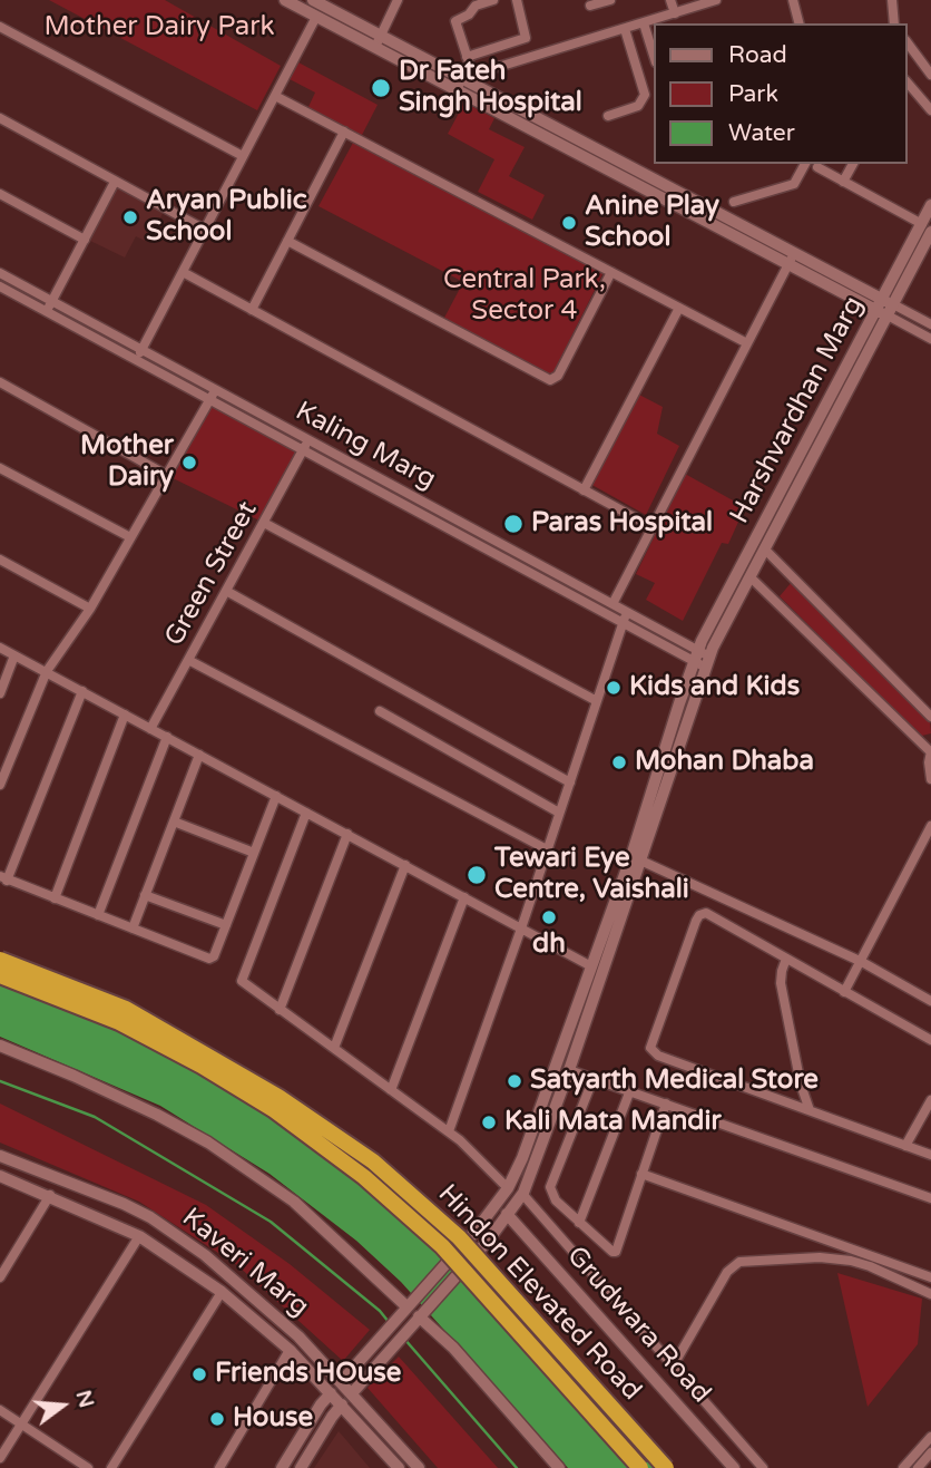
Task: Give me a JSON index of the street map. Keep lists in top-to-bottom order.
{
  "streets": {
    "highway": ["Hindon Elevated Road"],
    "street": [
      "Harshvardhan Marg",
      "Kaling Marg",
      "Green Street",
      "Kaveri Marg",
      "Grudwara Road"
    ]
  },
  "crossings": [
    ["Harshvardhan Marg", "Kaling Marg"],
    ["Harshvardhan Marg", "Kaveri Marg"],
    ["Harshvardhan Marg", "Grudwara Road"],
    ["Kaling Marg", "Green Street"]
  ],
  "parks": ["Mother Dairy Park", "Central Park, Sector 4"],
  "places": [
    "Dr Fateh Singh Hospital",
    "Aryan Public School",
    "Anine Play School",
    "Mother Dairy",
    "Paras Hospital",
    "Kids and Kids",
    "Mohan Dhaba",
    "Tewari Eye Centre, Vaishali",
    "dh",
    "Satyarth Medical Store",
    "Kali Mata Mandir",
    "Friends HOuse",
    "House"
  ],
  "legend": ["Road", "Park", "Water"],
  "north": "right"
}
